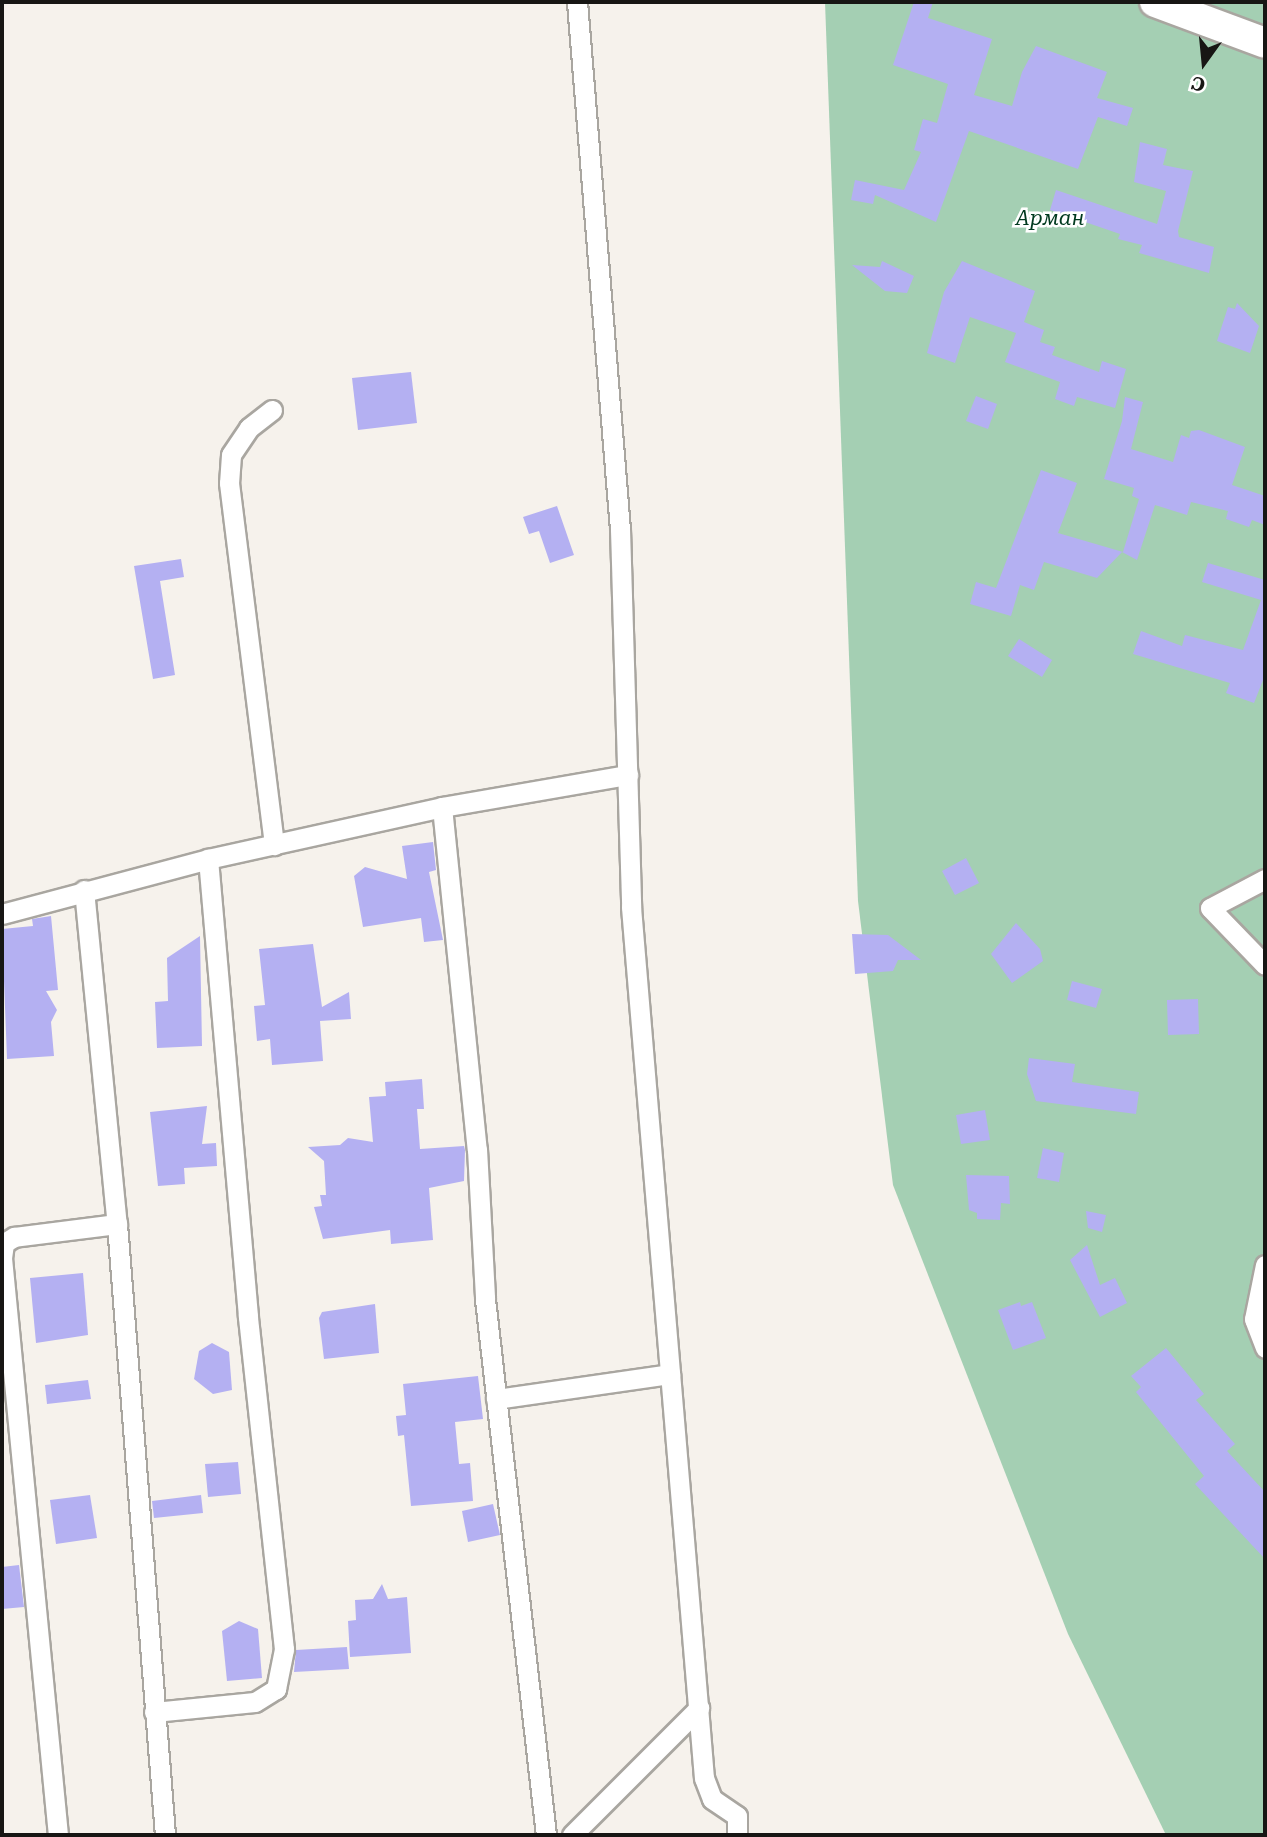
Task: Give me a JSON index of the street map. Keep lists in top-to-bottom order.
{
  "parks": ["Арман"],
  "north": "bottom"
}
